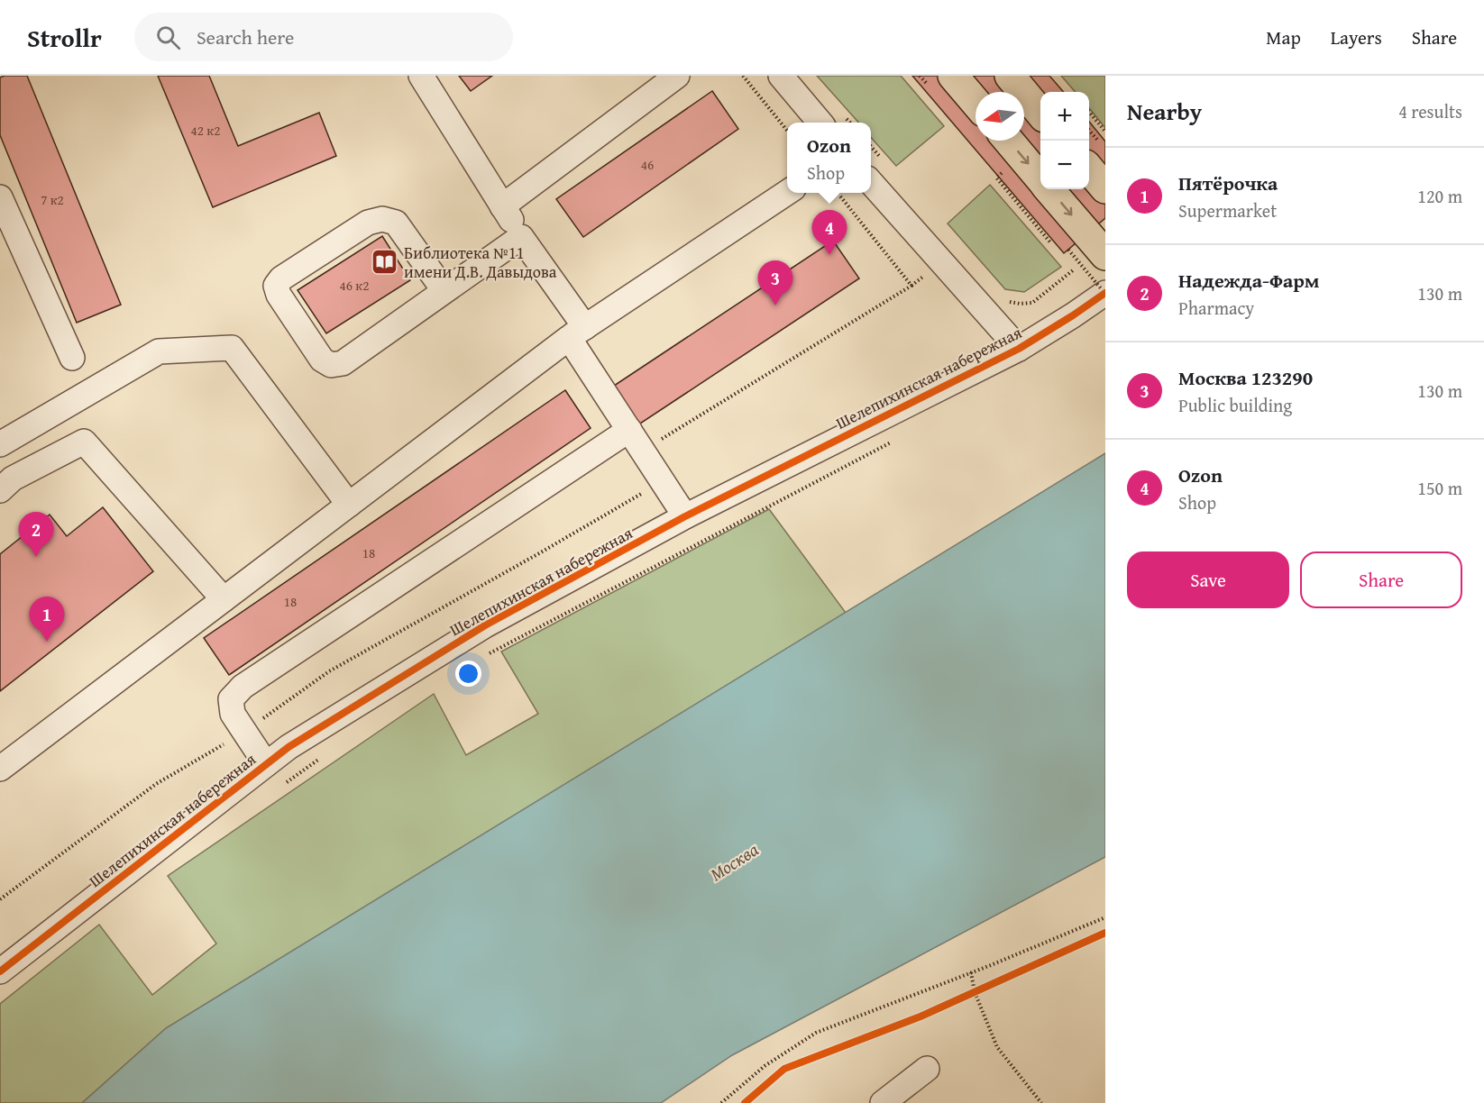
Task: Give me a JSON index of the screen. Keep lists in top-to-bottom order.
{
  "streets": {
    "street": ["Шелепихинская набережная"]
  },
  "water": ["Москва"],
  "places": {
    "library": ["Библиотека №11 имени Д.В. Давыдова"]
  },
  "house_numbers": [
    "42 к2",
    "46",
    "7 к2",
    "46 к2",
    "18",
    "18"
  ],
  "north": "left",
  "page": {
    "header": "Strollr",
    "search": "Search here",
    "nav": ["Map", "Layers", "Share"],
    "heading": ["Nearby", "4 results"],
    "map_buttons": ["+", "−"],
    "popup": ["Ozon", "Shop"],
    "list": [
      {
        "mark": "1",
        "name": "Пятёрочка",
        "note": "Supermarket",
        "value": "120 m"
      },
      {
        "mark": "2",
        "name": "Надежда-Фарм",
        "note": "Pharmacy",
        "value": "130 m"
      },
      {
        "mark": "3",
        "name": "Москва 123290",
        "note": "Public building",
        "value": "130 m"
      },
      {
        "mark": "4",
        "name": "Ozon",
        "note": "Shop",
        "value": "150 m"
      }
    ],
    "pins": [
      "4",
      "3",
      "2",
      "1"
    ],
    "buttons": ["Save", "Share"]
  }
}
